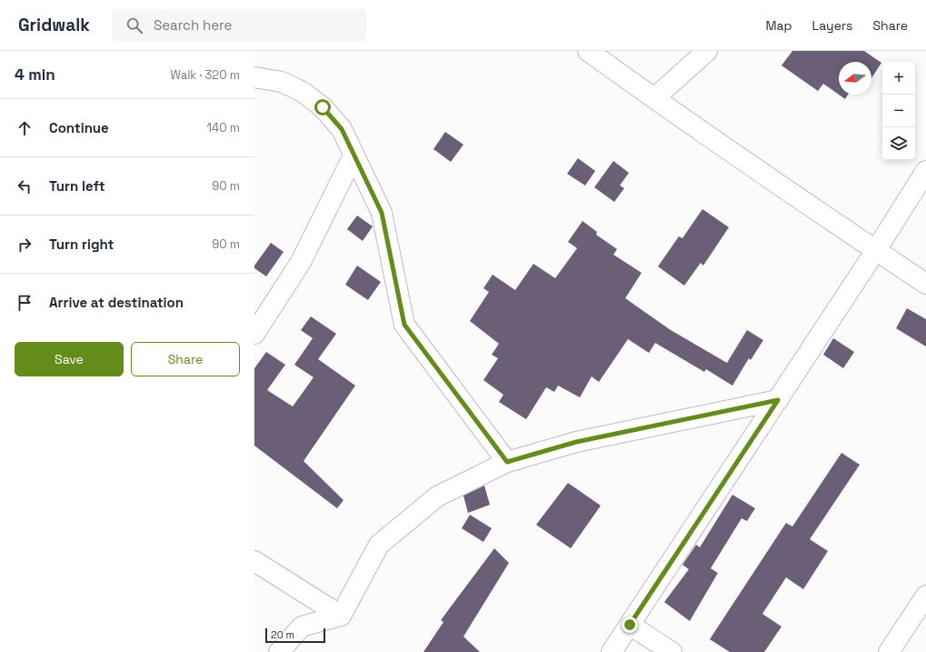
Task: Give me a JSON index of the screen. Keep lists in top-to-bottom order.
{
  "scale_bar": "20 m",
  "north": "left",
  "page": {
    "header": "Gridwalk",
    "search": "Search here",
    "nav": ["Map", "Layers", "Share"],
    "heading": ["4 min", "Walk · 320 m"],
    "map_buttons": ["+", "−"],
    "list": [
      ["Continue", "140 m"],
      ["Turn left", "90 m"],
      ["Turn right", "90 m"],
      "Arrive at destination"
    ],
    "buttons": ["Save", "Share"],
    "scale": "20 m"
  }
}
